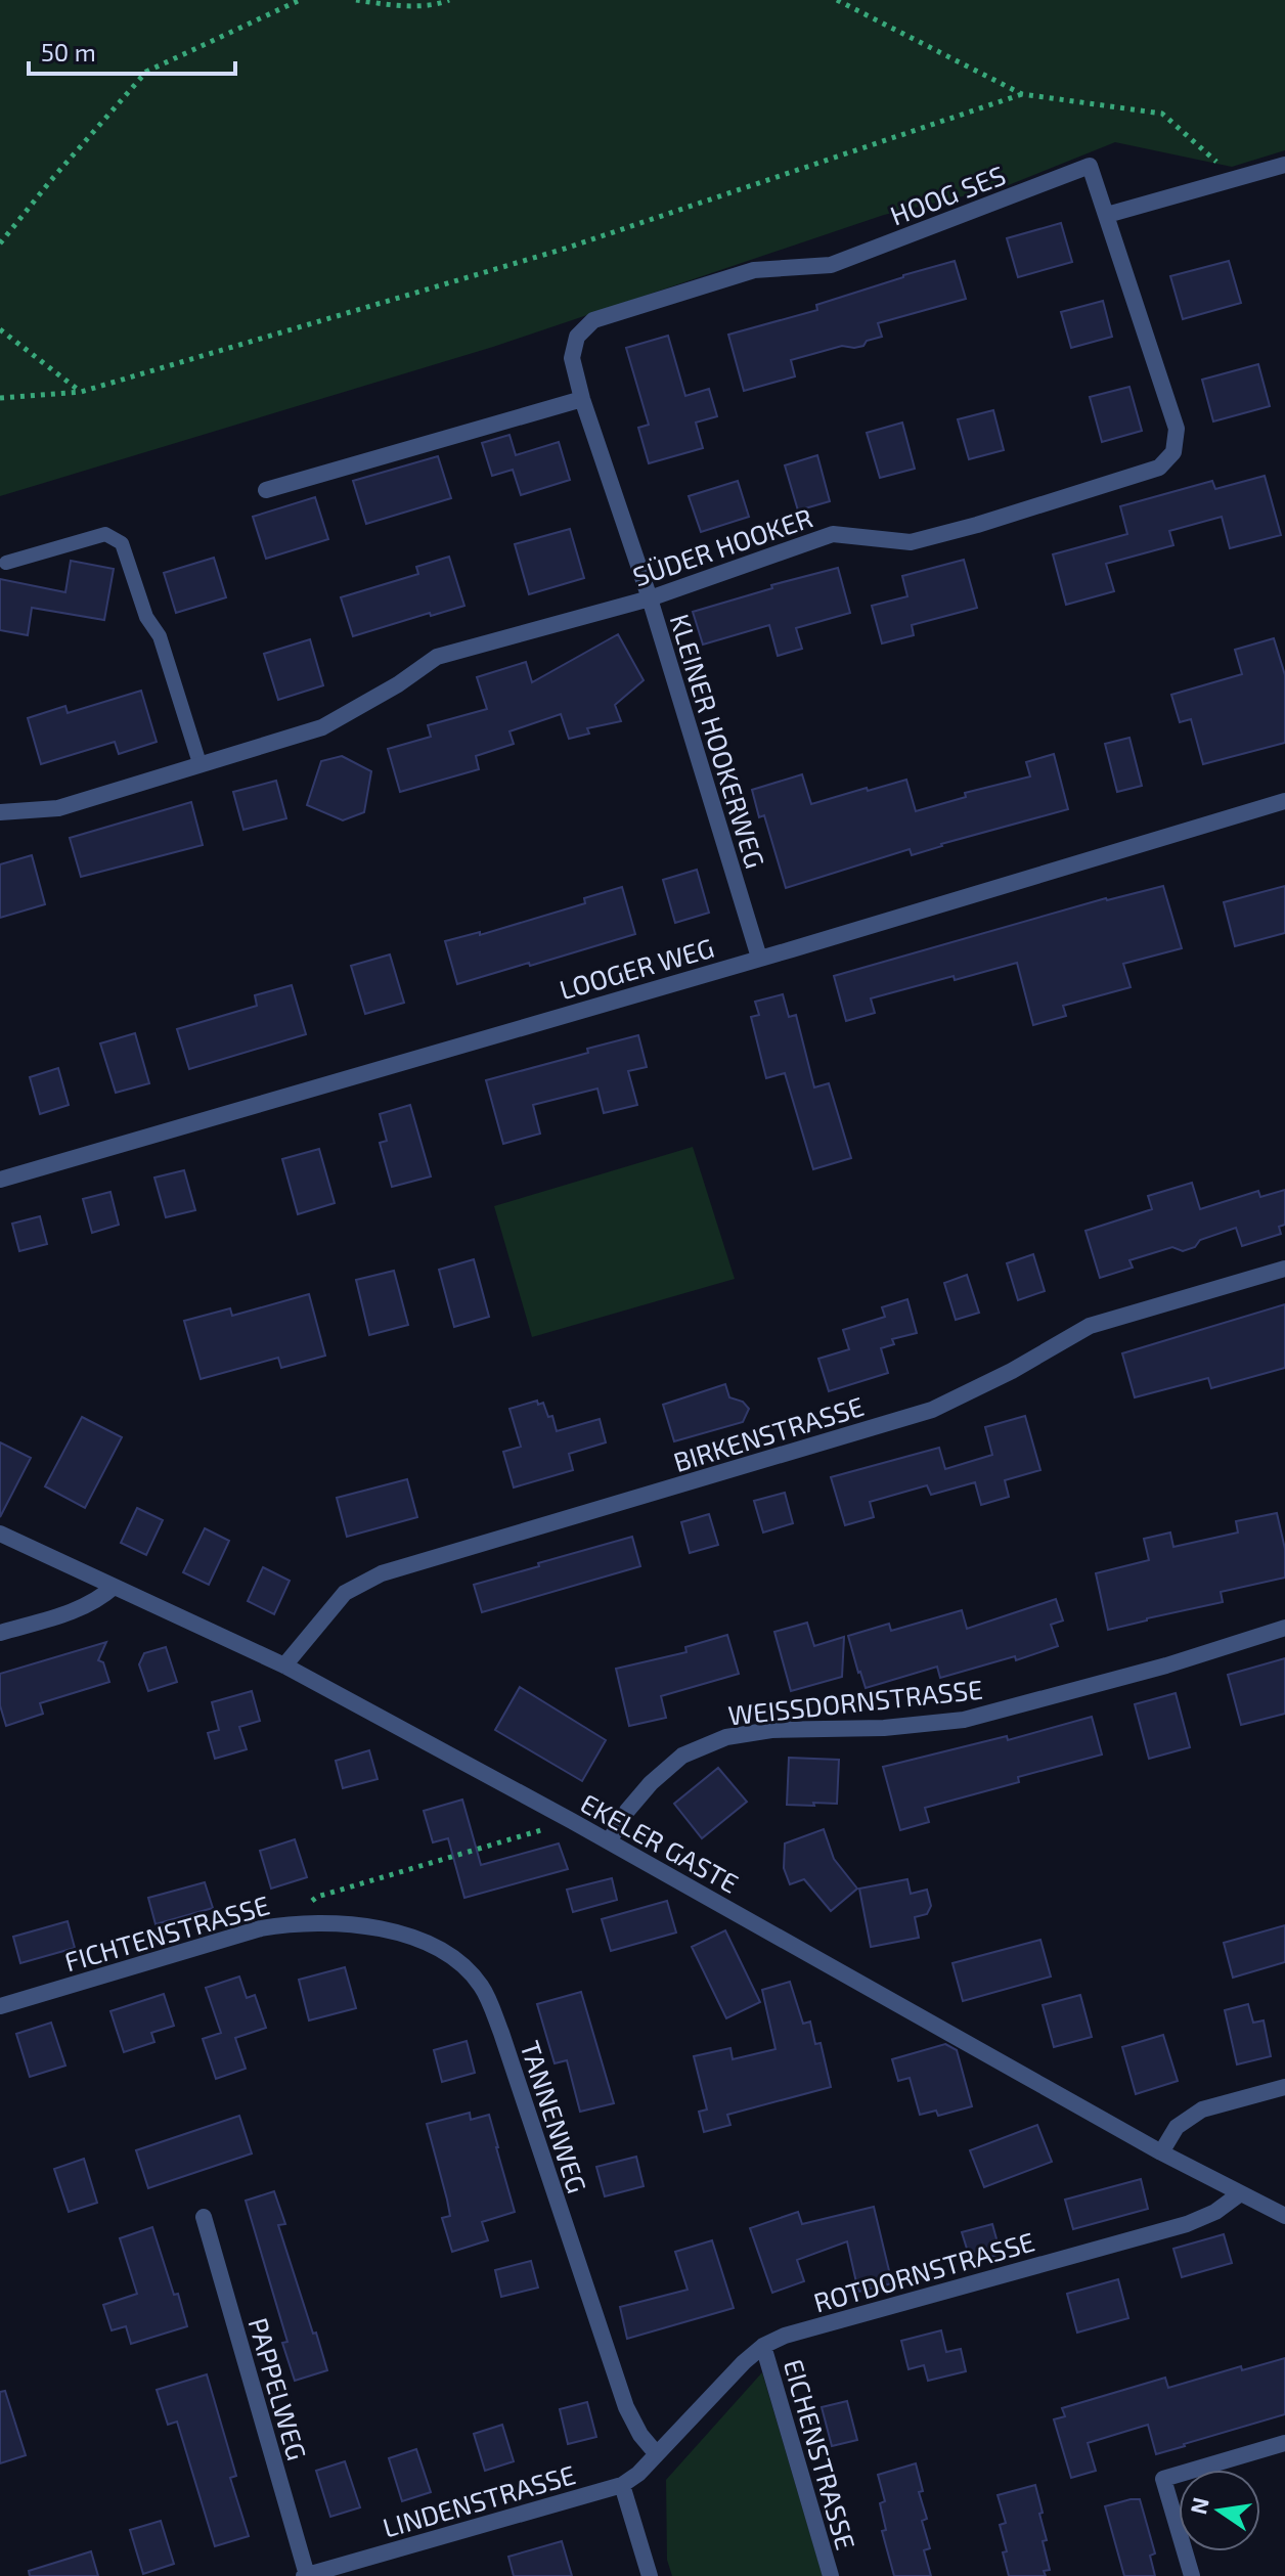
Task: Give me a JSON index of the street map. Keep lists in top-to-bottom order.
{
  "streets": {
    "street": [
      "HOOG SES",
      "SÜDER HOOKER",
      "KLEINER HOOKERWEG",
      "LOOGER WEG",
      "BIRKENSTRASSE",
      "WEISSDORNSTRASSE",
      "EKELER GASTE",
      "FICHTENSTRASSE",
      "TANNENWEG",
      "ROTDORNSTRASSE",
      "PAPPELWEG",
      "EICHENSTRASSE",
      "LINDENSTRASSE"
    ]
  },
  "crossings": [
    ["HOOG SES", "SÜDER HOOKER"],
    ["HOOG SES", "KLEINER HOOKERWEG"],
    ["SÜDER HOOKER", "KLEINER HOOKERWEG"],
    ["KLEINER HOOKERWEG", "LOOGER WEG"],
    ["BIRKENSTRASSE", "EKELER GASTE"],
    ["WEISSDORNSTRASSE", "EKELER GASTE"],
    ["EKELER GASTE", "FICHTENSTRASSE"],
    ["EKELER GASTE", "ROTDORNSTRASSE"],
    ["FICHTENSTRASSE", "TANNENWEG"],
    ["TANNENWEG", "ROTDORNSTRASSE"],
    ["TANNENWEG", "LINDENSTRASSE"],
    ["ROTDORNSTRASSE", "EICHENSTRASSE"],
    ["ROTDORNSTRASSE", "LINDENSTRASSE"],
    ["PAPPELWEG", "LINDENSTRASSE"]
  ],
  "scale_bar": "50 m",
  "north": "left"
}
